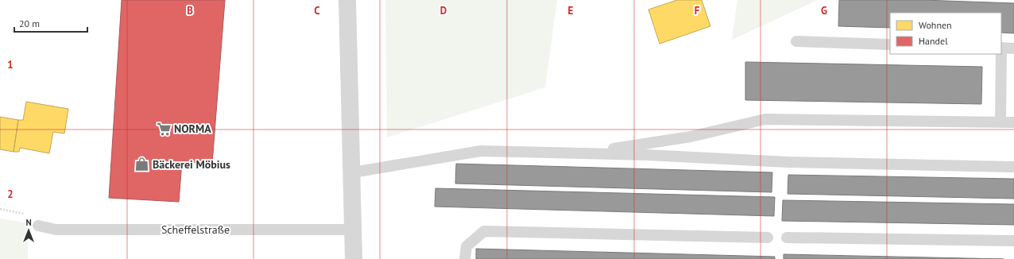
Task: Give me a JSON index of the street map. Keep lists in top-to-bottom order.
{
  "streets": {
    "lane": ["Scheffelstraße"]
  },
  "places": {
    "supermarket": ["NORMA"],
    "shop": ["Bäckerei Möbius"]
  },
  "legend": ["Wohnen", "Handel"],
  "scale_bar": "20 m",
  "north": "top",
  "grid": {
    "columns": [
      "B",
      "C",
      "D",
      "E",
      "F",
      "G"
    ],
    "rows": ["1", "2"]
  }
}
